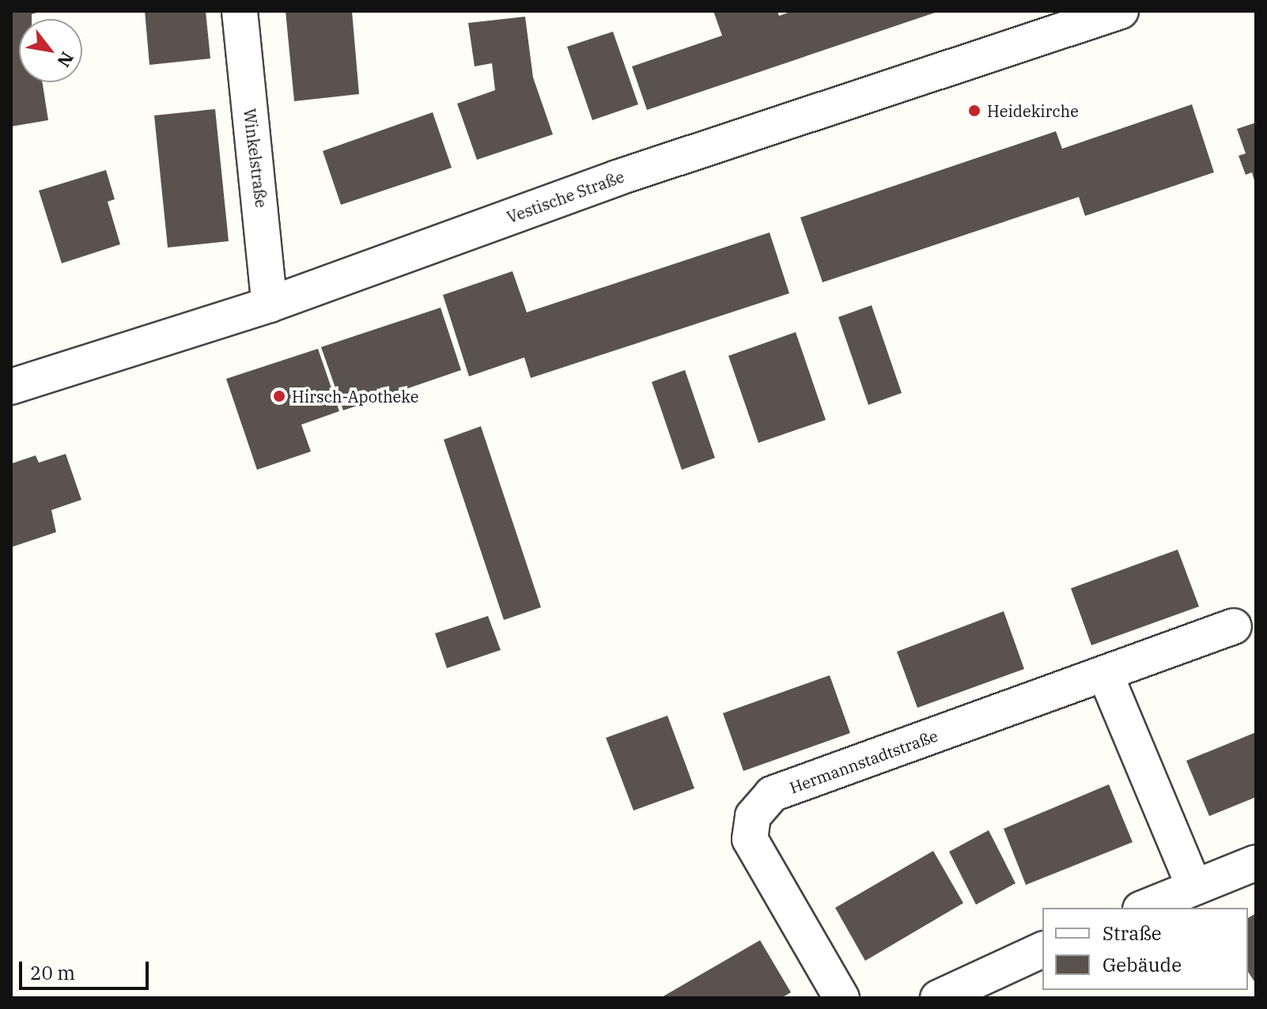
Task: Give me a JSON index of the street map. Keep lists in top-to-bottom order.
{
  "streets": {
    "street": ["Winkelstraße", "Vestische Straße", "Hermannstadtstraße"]
  },
  "crossings": [
    ["Winkelstraße", "Vestische Straße"]
  ],
  "places": ["Heidekirche", "Hirsch-Apotheke"],
  "legend": ["Straße", "Gebäude"],
  "scale_bar": "20 m",
  "north": "bottom right"
}
